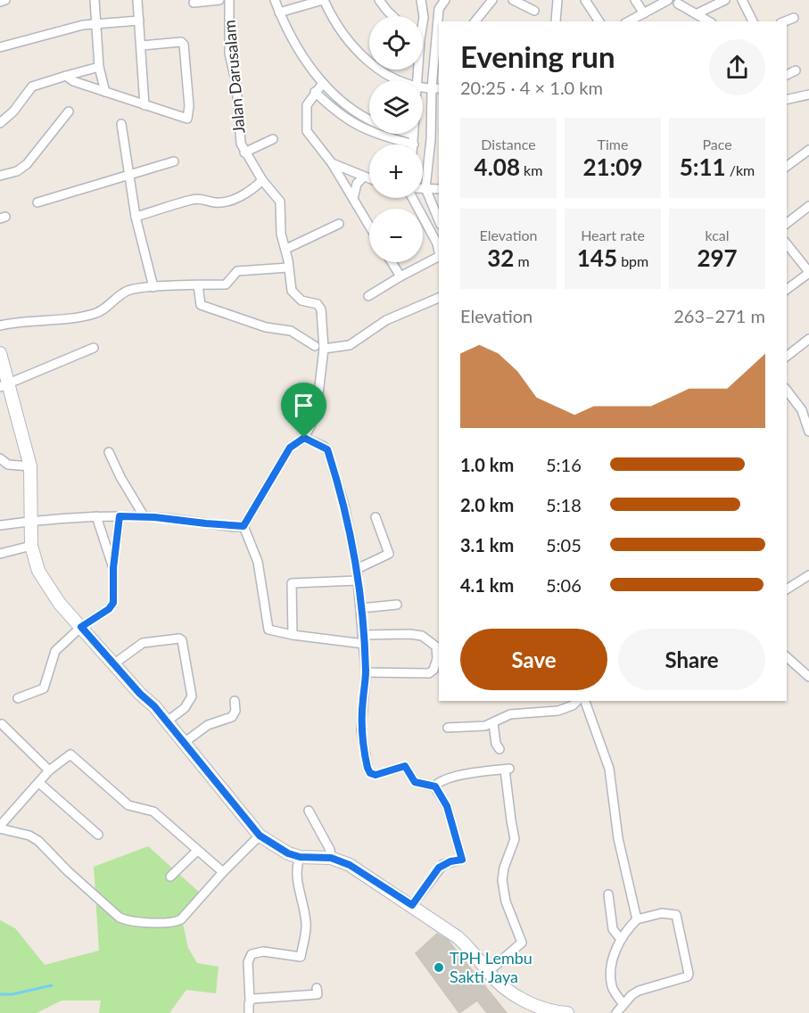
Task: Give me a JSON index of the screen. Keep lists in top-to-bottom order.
{
  "streets": {
    "street": ["Jalan Darusalam"]
  },
  "places": ["TPH Lembu Sakti Jaya"],
  "page": {
    "map_buttons": ["+", "−"],
    "heading": ["Evening run", "20:25 · 4 × 1.0 km"],
    "stats": [
      ["Distance", "4.08 km"],
      ["Time", "21:09"],
      ["Pace", "5:11 /km"],
      ["Elevation", "32 m"],
      ["Heart rate", "145 bpm"],
      ["kcal", "297"]
    ],
    "chart": ["Elevation", "263–271 m"],
    "list": [
      {
        "name": "1.0 km",
        "note": "5:16"
      },
      {
        "name": "2.0 km",
        "note": "5:18"
      },
      {
        "name": "3.1 km",
        "note": "5:05"
      },
      {
        "name": "4.1 km",
        "note": "5:06"
      }
    ],
    "buttons": ["Save", "Share"]
  }
}
